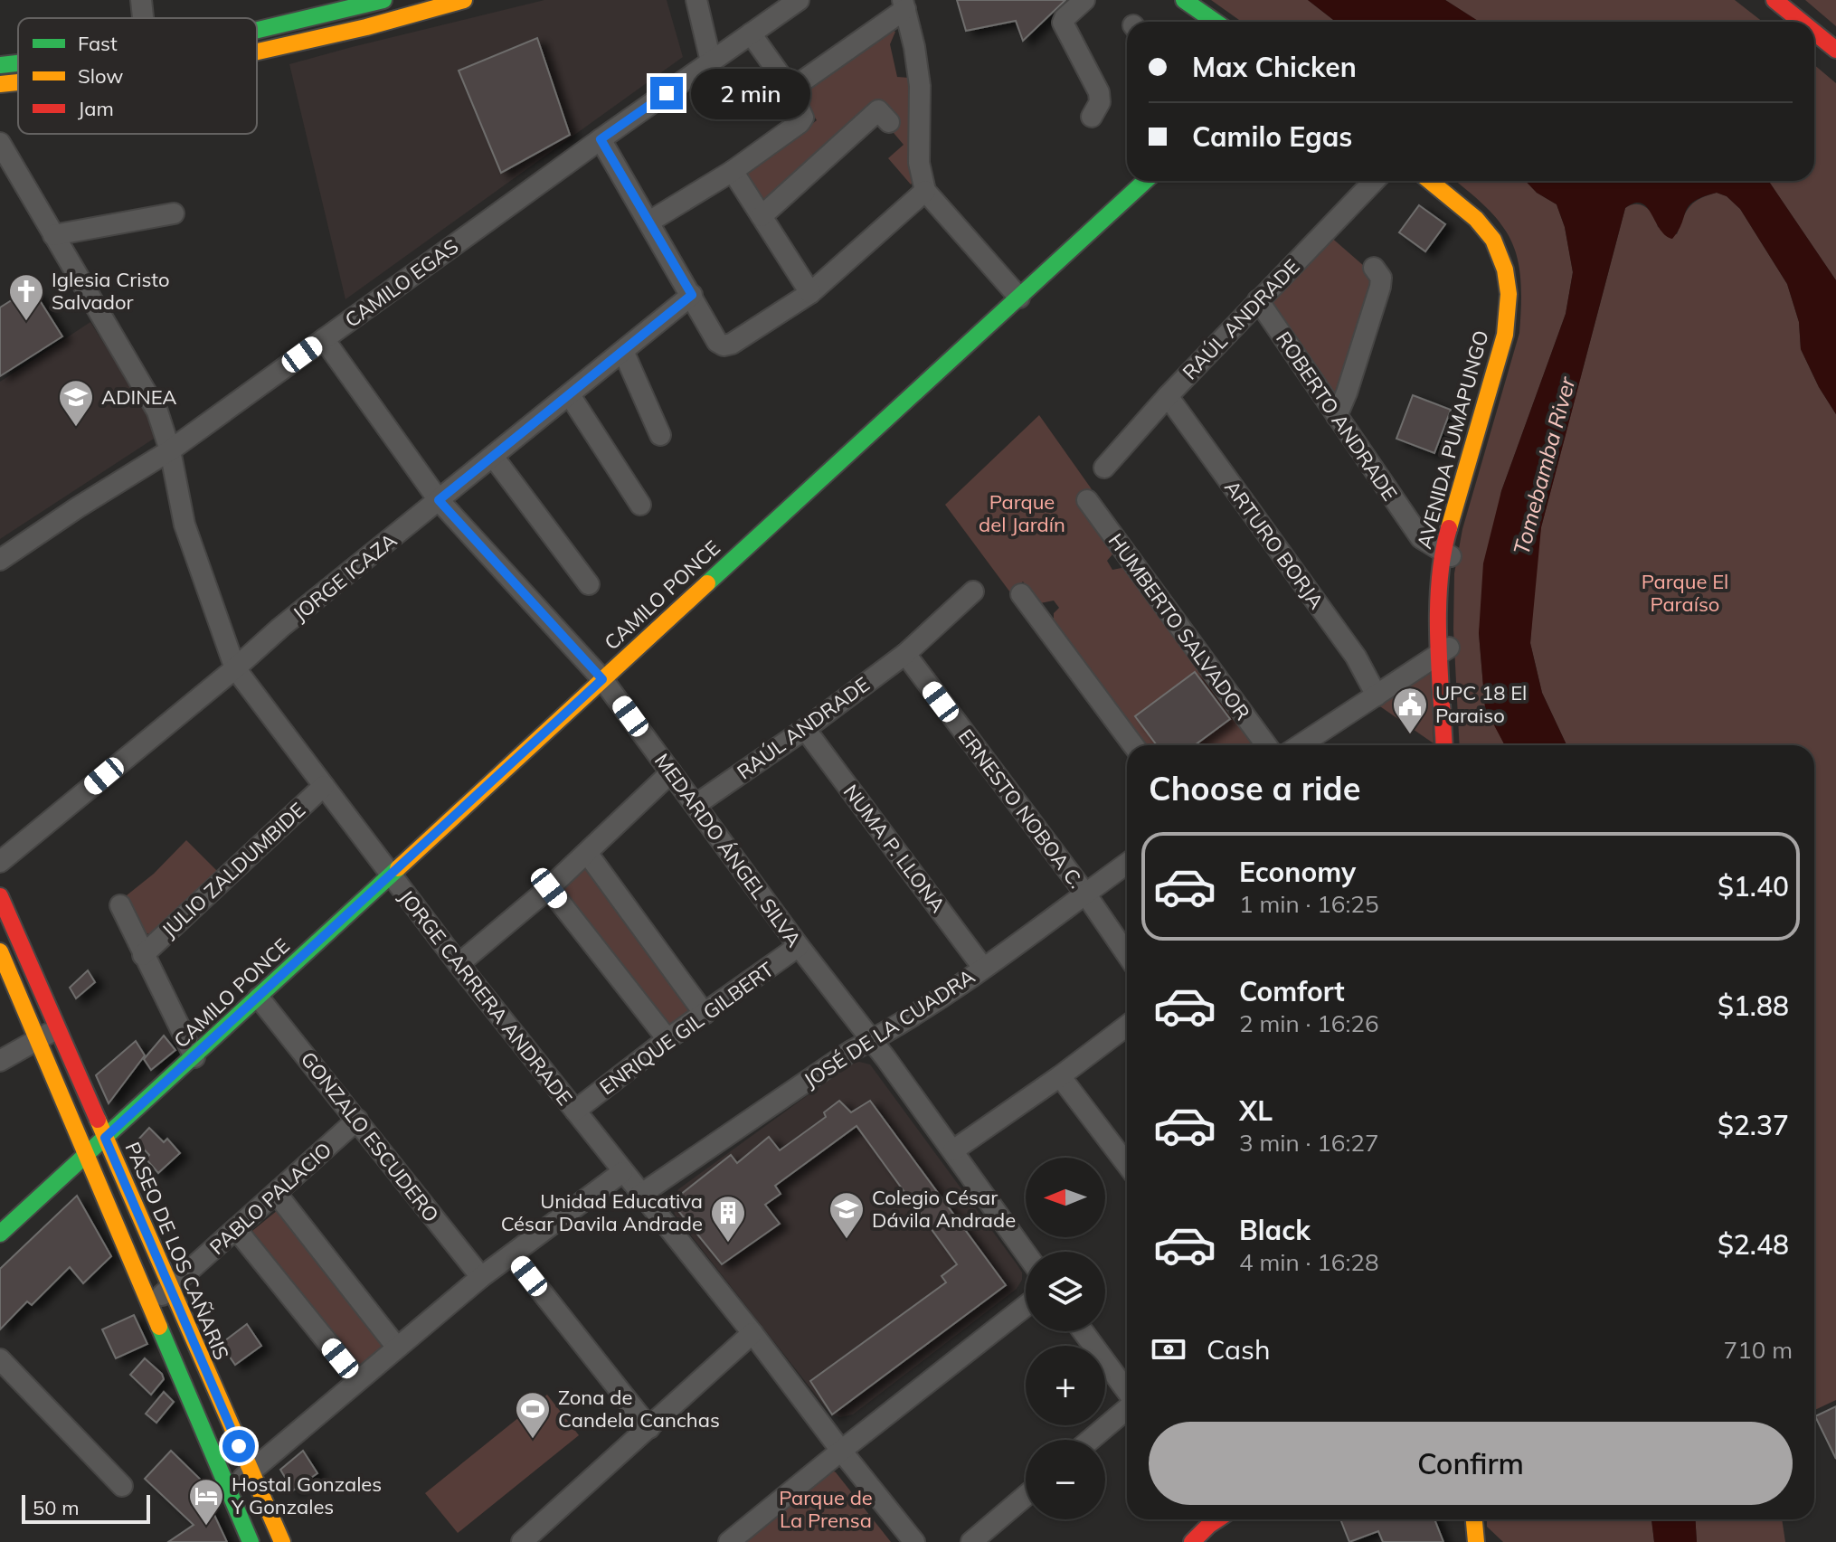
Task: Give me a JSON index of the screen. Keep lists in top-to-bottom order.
{
  "streets": {
    "main road": ["AVENIDA PUMAPUNGO", "CAMILO PONCE", "PASEO DE LOS CAÑARIS"],
    "street": [
      "CAMILO EGAS",
      "RAÚL ANDRADE",
      "ROBERTO ANDRADE",
      "ARTURO BORJA",
      "JORGE ICAZA",
      "HUMBERTO SALVADOR",
      "ERNESTO NOBOA C.",
      "NUMA P. LLONA",
      "MEDARDO ÁNGEL SILVA",
      "JULIO ZALDUMBIDE",
      "JORGE CARRERA ANDRADE",
      "ENRIQUE GIL GILBERT",
      "JOSÉ DE LA CUADRA",
      "GONZALO ESCUDERO",
      "PABLO PALACIO"
    ]
  },
  "crossings": [
    ["CAMILO EGAS", "MEDARDO ÁNGEL SILVA"],
    ["CAMILO EGAS", "JORGE CARRERA ANDRADE"],
    ["RAÚL ANDRADE", "ROBERTO ANDRADE"],
    ["RAÚL ANDRADE", "ARTURO BORJA"],
    ["RAÚL ANDRADE", "ERNESTO NOBOA C."],
    ["RAÚL ANDRADE", "NUMA P. LLONA"],
    ["RAÚL ANDRADE", "MEDARDO ÁNGEL SILVA"],
    ["ROBERTO ANDRADE", "AVENIDA PUMAPUNGO"],
    ["JORGE ICAZA", "MEDARDO ÁNGEL SILVA"],
    ["JORGE ICAZA", "JORGE CARRERA ANDRADE"],
    ["CAMILO PONCE", "MEDARDO ÁNGEL SILVA"],
    ["CAMILO PONCE", "JORGE CARRERA ANDRADE"],
    ["CAMILO PONCE", "GONZALO ESCUDERO"],
    ["CAMILO PONCE", "PASEO DE LOS CAÑARIS"],
    ["ERNESTO NOBOA C.", "JOSÉ DE LA CUADRA"],
    ["NUMA P. LLONA", "JOSÉ DE LA CUADRA"],
    ["MEDARDO ÁNGEL SILVA", "ENRIQUE GIL GILBERT"],
    ["MEDARDO ÁNGEL SILVA", "JOSÉ DE LA CUADRA"],
    ["JULIO ZALDUMBIDE", "JORGE CARRERA ANDRADE"],
    ["JORGE CARRERA ANDRADE", "ENRIQUE GIL GILBERT"],
    ["JORGE CARRERA ANDRADE", "JOSÉ DE LA CUADRA"],
    ["GONZALO ESCUDERO", "PABLO PALACIO"],
    ["PABLO PALACIO", "PASEO DE LOS CAÑARIS"]
  ],
  "water": ["Tomebamba River"],
  "parks": ["Parque del Jardín", "Parque El Paraíso", "Parque de La Prensa"],
  "places": {
    "church": ["Iglesia Cristo Salvador"],
    "school or university": ["ADINEA", "Colegio César Dávila Andrade"],
    "public building": ["UPC 18 El Paraiso"],
    "building": ["Unidad Educativa César Davila Andrade"],
    "sports": ["Zona de Candela Canchas"],
    "hotel": ["Hostal Gonzales Y Gonzales"]
  },
  "legend": ["Fast", "Slow", "Jam"],
  "scale_bar": "50 m",
  "north": "left",
  "page": {
    "banner": ["Max Chicken", "Camilo Egas"],
    "bubble": "2 min",
    "heading": "Choose a ride",
    "list": [
      {
        "name": "Economy",
        "note": "1 min · 16:25",
        "value": "$1.40"
      },
      {
        "name": "Comfort",
        "note": "2 min · 16:26",
        "value": "$1.88"
      },
      {
        "name": "XL",
        "note": "3 min · 16:27",
        "value": "$2.37"
      },
      {
        "name": "Black",
        "note": "4 min · 16:28",
        "value": "$2.48"
      }
    ],
    "map_buttons": ["+", "−"],
    "pay": ["Cash", "710 m"],
    "buttons": "Confirm",
    "scale": "50 m"
  }
}
